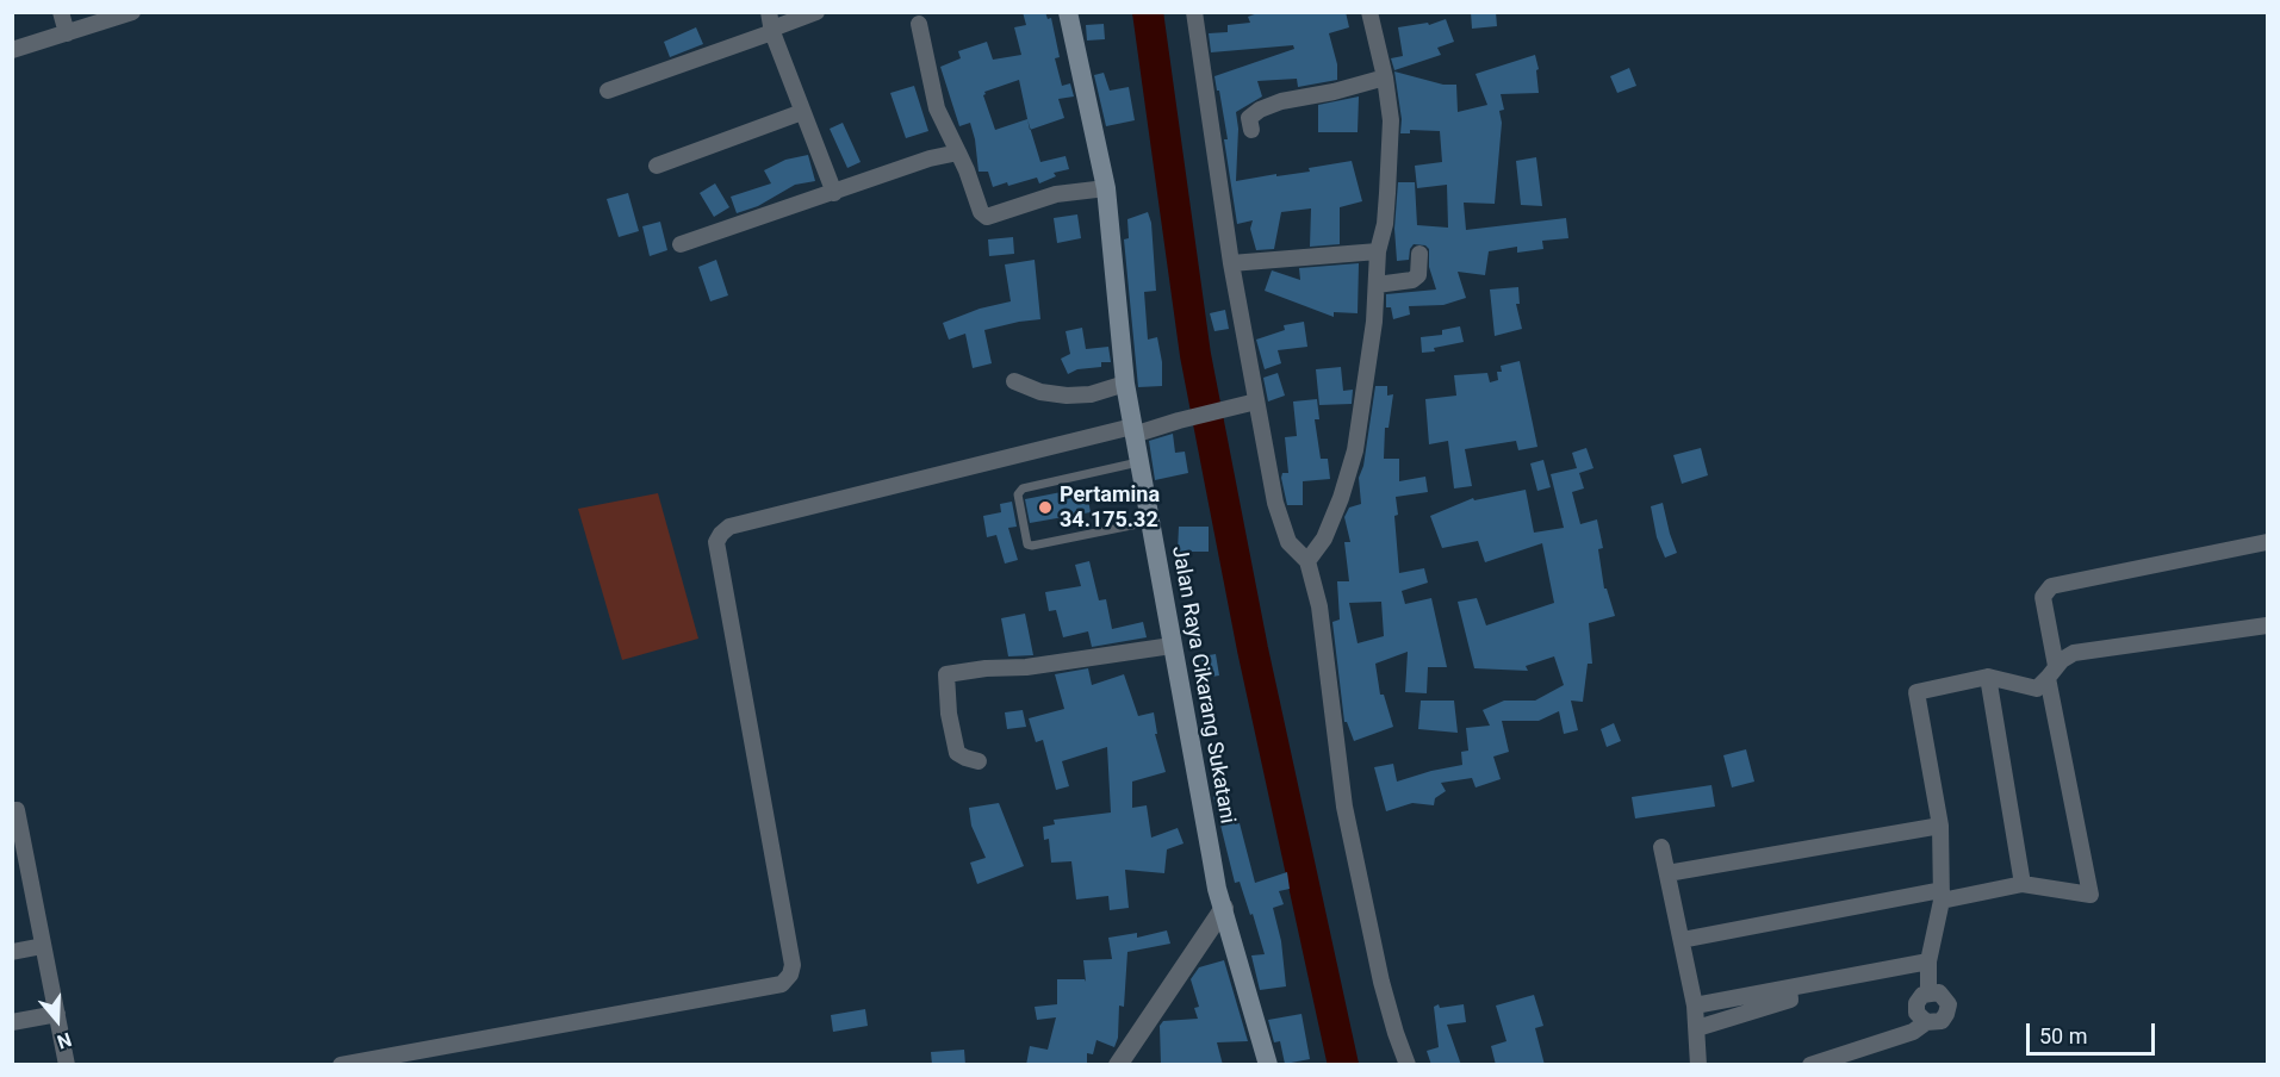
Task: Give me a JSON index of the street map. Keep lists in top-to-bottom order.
{
  "streets": {
    "main road": ["Jalan Raya Cikarang Sukatani"]
  },
  "places": ["Pertamina 34.175.32"],
  "scale_bar": "50 m",
  "north": "bottom"
}
